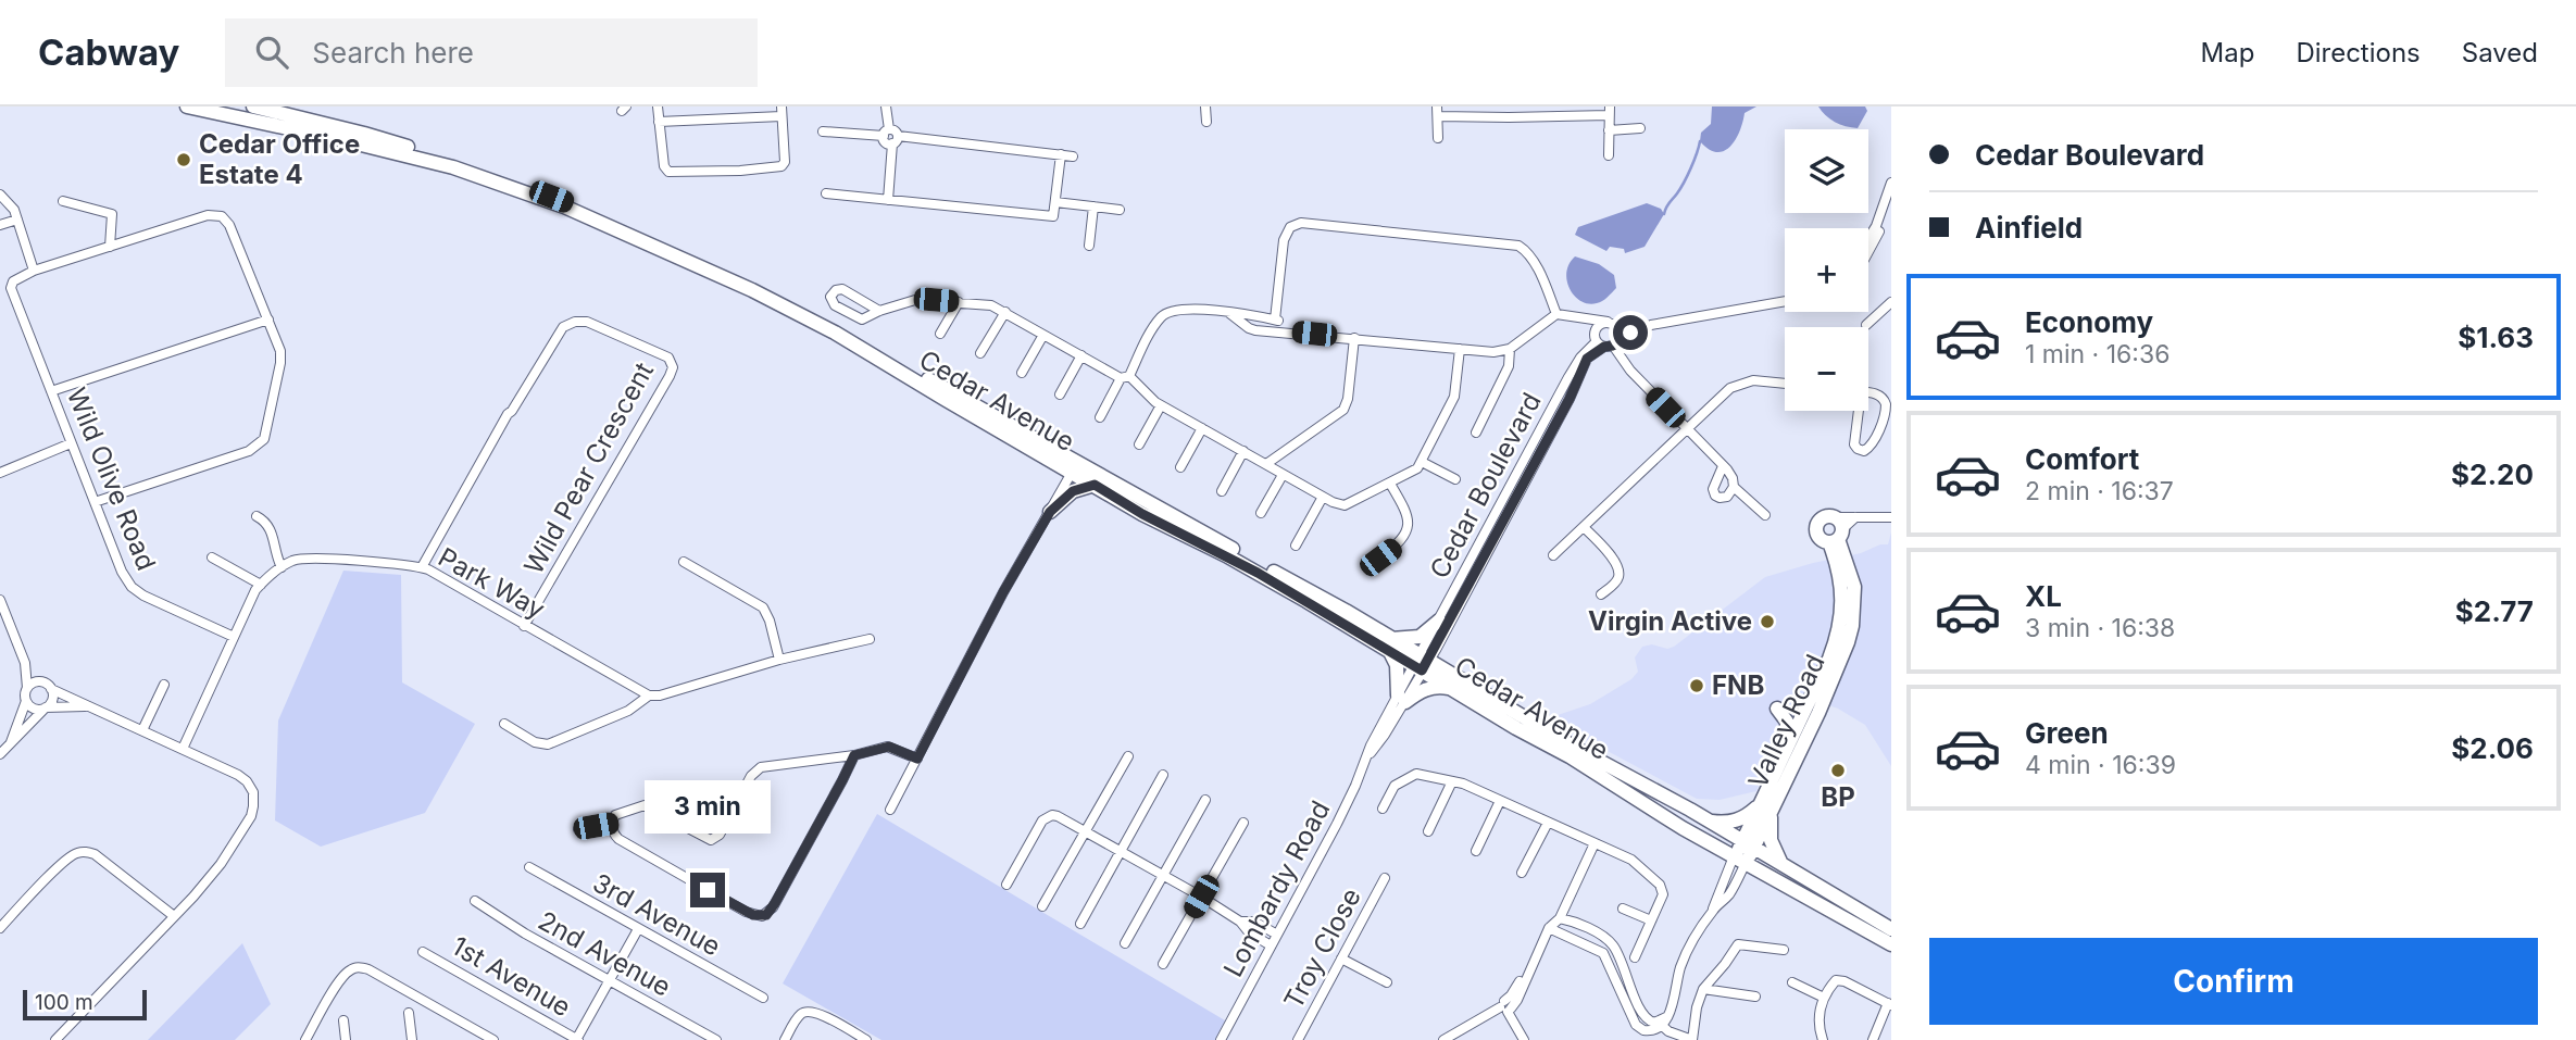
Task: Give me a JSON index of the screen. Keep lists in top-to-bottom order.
{
  "streets": {
    "main road": ["Cedar Avenue", "Valley Road"],
    "street": [
      "Wild Pear Crescent",
      "Wild Olive Road",
      "Cedar Boulevard",
      "Park Way",
      "Lombardy Road",
      "3rd Avenue",
      "Troy Close",
      "2nd Avenue",
      "1st Avenue"
    ]
  },
  "crossings": [
    ["Cedar Avenue", "Cedar Boulevard"],
    ["Cedar Avenue", "Valley Road"],
    ["Cedar Avenue", "Lombardy Road"],
    ["Wild Pear Crescent", "Park Way"],
    ["Wild Olive Road", "Park Way"],
    ["Cedar Boulevard", "Lombardy Road"]
  ],
  "places": [
    "Cedar Office Estate 4",
    "Virgin Active",
    "FNB",
    "BP"
  ],
  "scale_bar": "100 m",
  "page": {
    "header": "Cabway",
    "search": "Search here",
    "nav": ["Map", "Directions", "Saved"],
    "banner": ["Cedar Boulevard", "Ainfield"],
    "map_buttons": ["+", "−"],
    "list": [
      {
        "name": "Economy",
        "note": "1 min · 16:36",
        "value": "$1.63"
      },
      {
        "name": "Comfort",
        "note": "2 min · 16:37",
        "value": "$2.20"
      },
      {
        "name": "XL",
        "note": "3 min · 16:38",
        "value": "$2.77"
      },
      {
        "name": "Green",
        "note": "4 min · 16:39",
        "value": "$2.06"
      }
    ],
    "bubble": "3 min",
    "buttons": "Confirm",
    "scale": "100 m"
  }
}
